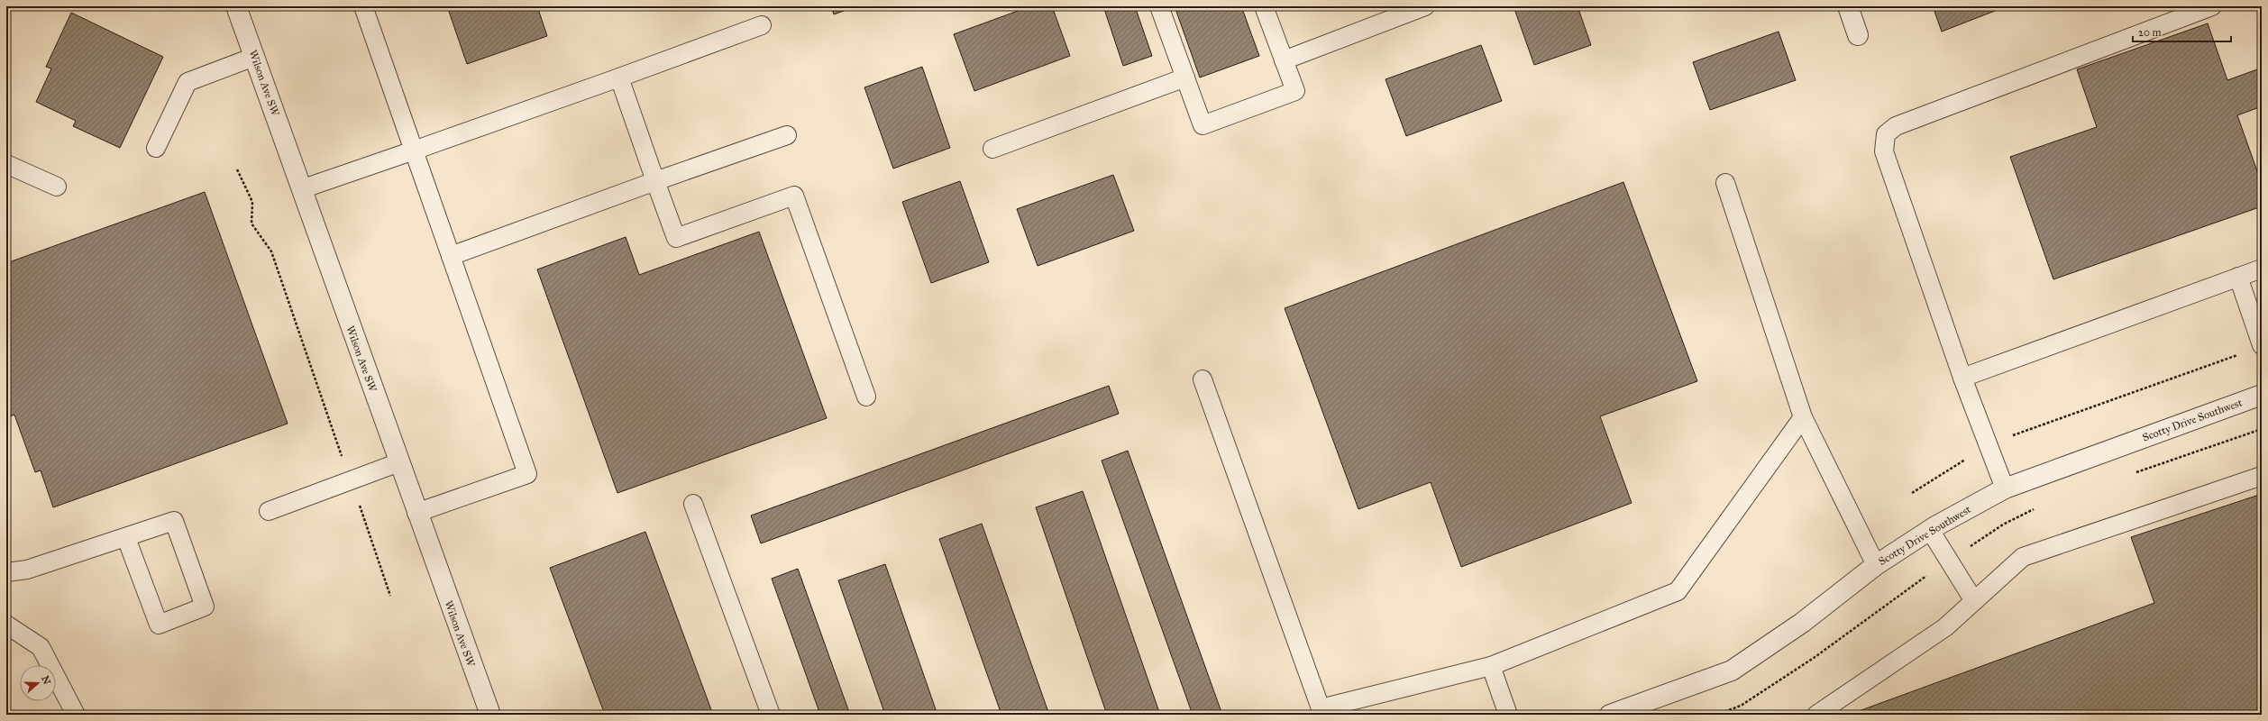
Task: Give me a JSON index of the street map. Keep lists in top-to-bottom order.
{
  "streets": {
    "street": ["Wilson Ave SW", "Scotty Drive Southwest"]
  },
  "scale_bar": "20 m",
  "north": "right"
}
